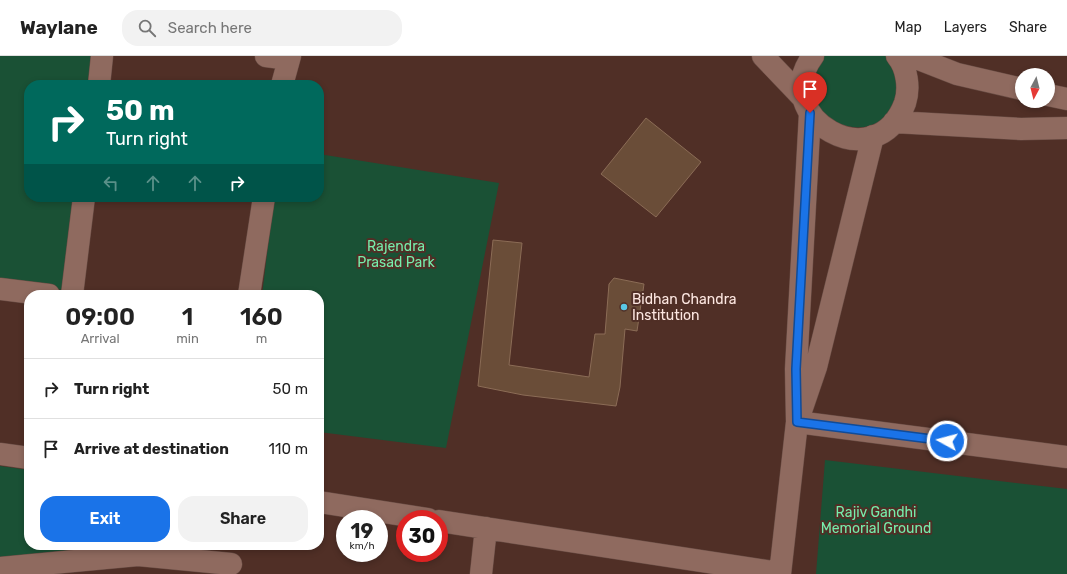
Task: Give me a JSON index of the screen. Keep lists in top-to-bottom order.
{
  "parks": ["Rajendra Prasad Park", "Rajiv Gandhi Memorial Ground"],
  "places": ["Bidhan Chandra Institution"],
  "north": "bottom",
  "page": {
    "header": "Waylane",
    "search": "Search here",
    "nav": ["Map", "Layers", "Share"],
    "turn": ["50 m", "Turn right"],
    "eta": [
      "09:00",
      "Arrival",
      "1",
      "min",
      "160",
      "m"
    ],
    "list": [
      {
        "name": "Turn right",
        "value": "50 m"
      },
      {
        "name": "Arrive at destination",
        "value": "110 m"
      }
    ],
    "buttons": ["Exit", "Share"],
    "speed": "19 km/h",
    "limit": "30"
  }
}
